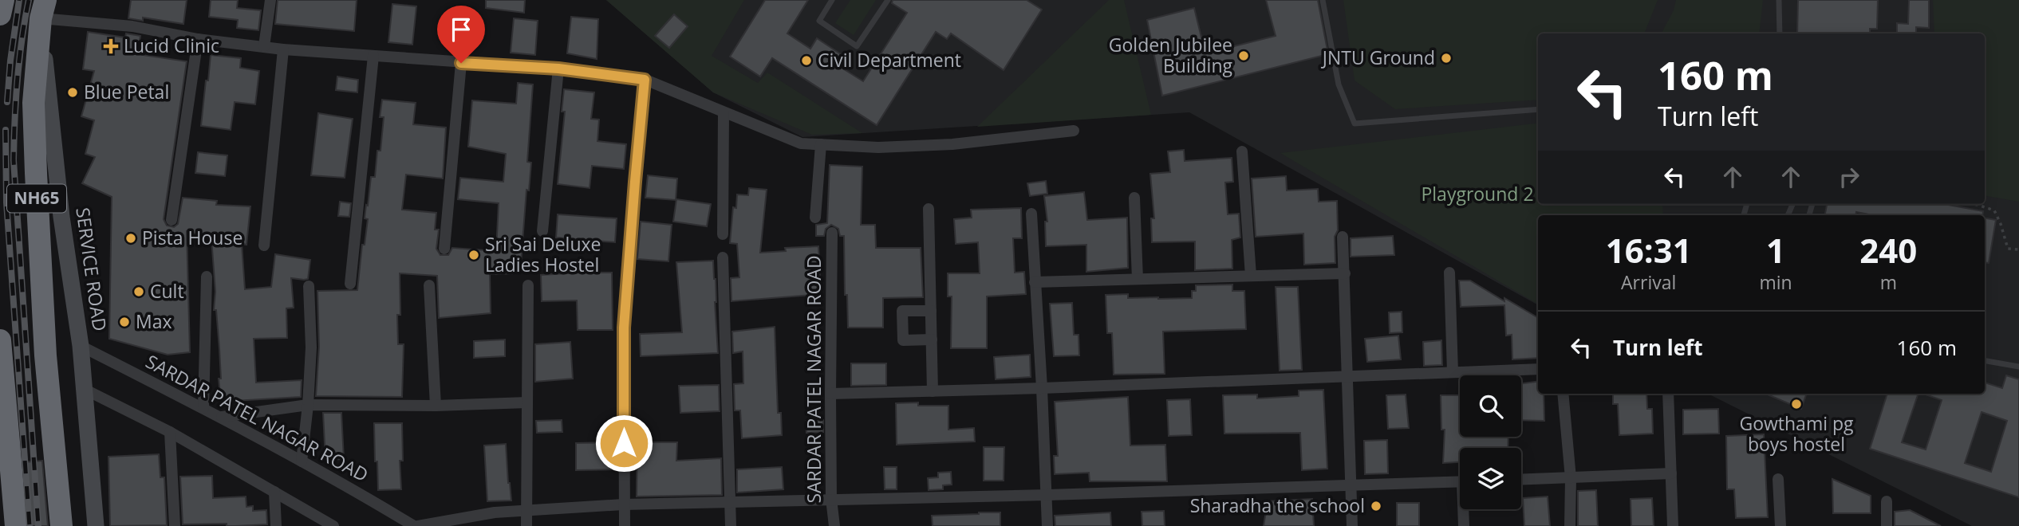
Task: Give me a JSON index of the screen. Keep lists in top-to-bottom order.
{
  "streets": {
    "highway": ["NH65"],
    "street": ["SERVICE ROAD", "SARDAR PATEL NAGAR ROAD"]
  },
  "crossings": [
    ["NH65", "SERVICE ROAD"],
    ["SERVICE ROAD", "SARDAR PATEL NAGAR ROAD"]
  ],
  "parks": ["Playground 2"],
  "places": {
    "health": ["Lucid Clinic"],
    "other": [
      "Golden Jubilee Building",
      "JNTU Ground",
      "Civil Department",
      "Blue Petal",
      "Pista House",
      "Sri Sai Deluxe Ladies Hostel",
      "Cult",
      "Max",
      "Gowthami pg boys hostel",
      "Sharadha the school"
    ]
  },
  "page": {
    "turn": ["160 m", "Turn left"],
    "eta": [
      "16:31",
      "Arrival",
      "1",
      "min",
      "240",
      "m"
    ],
    "list": [
      {
        "name": "Turn left",
        "value": "160 m"
      }
    ]
  }
}
